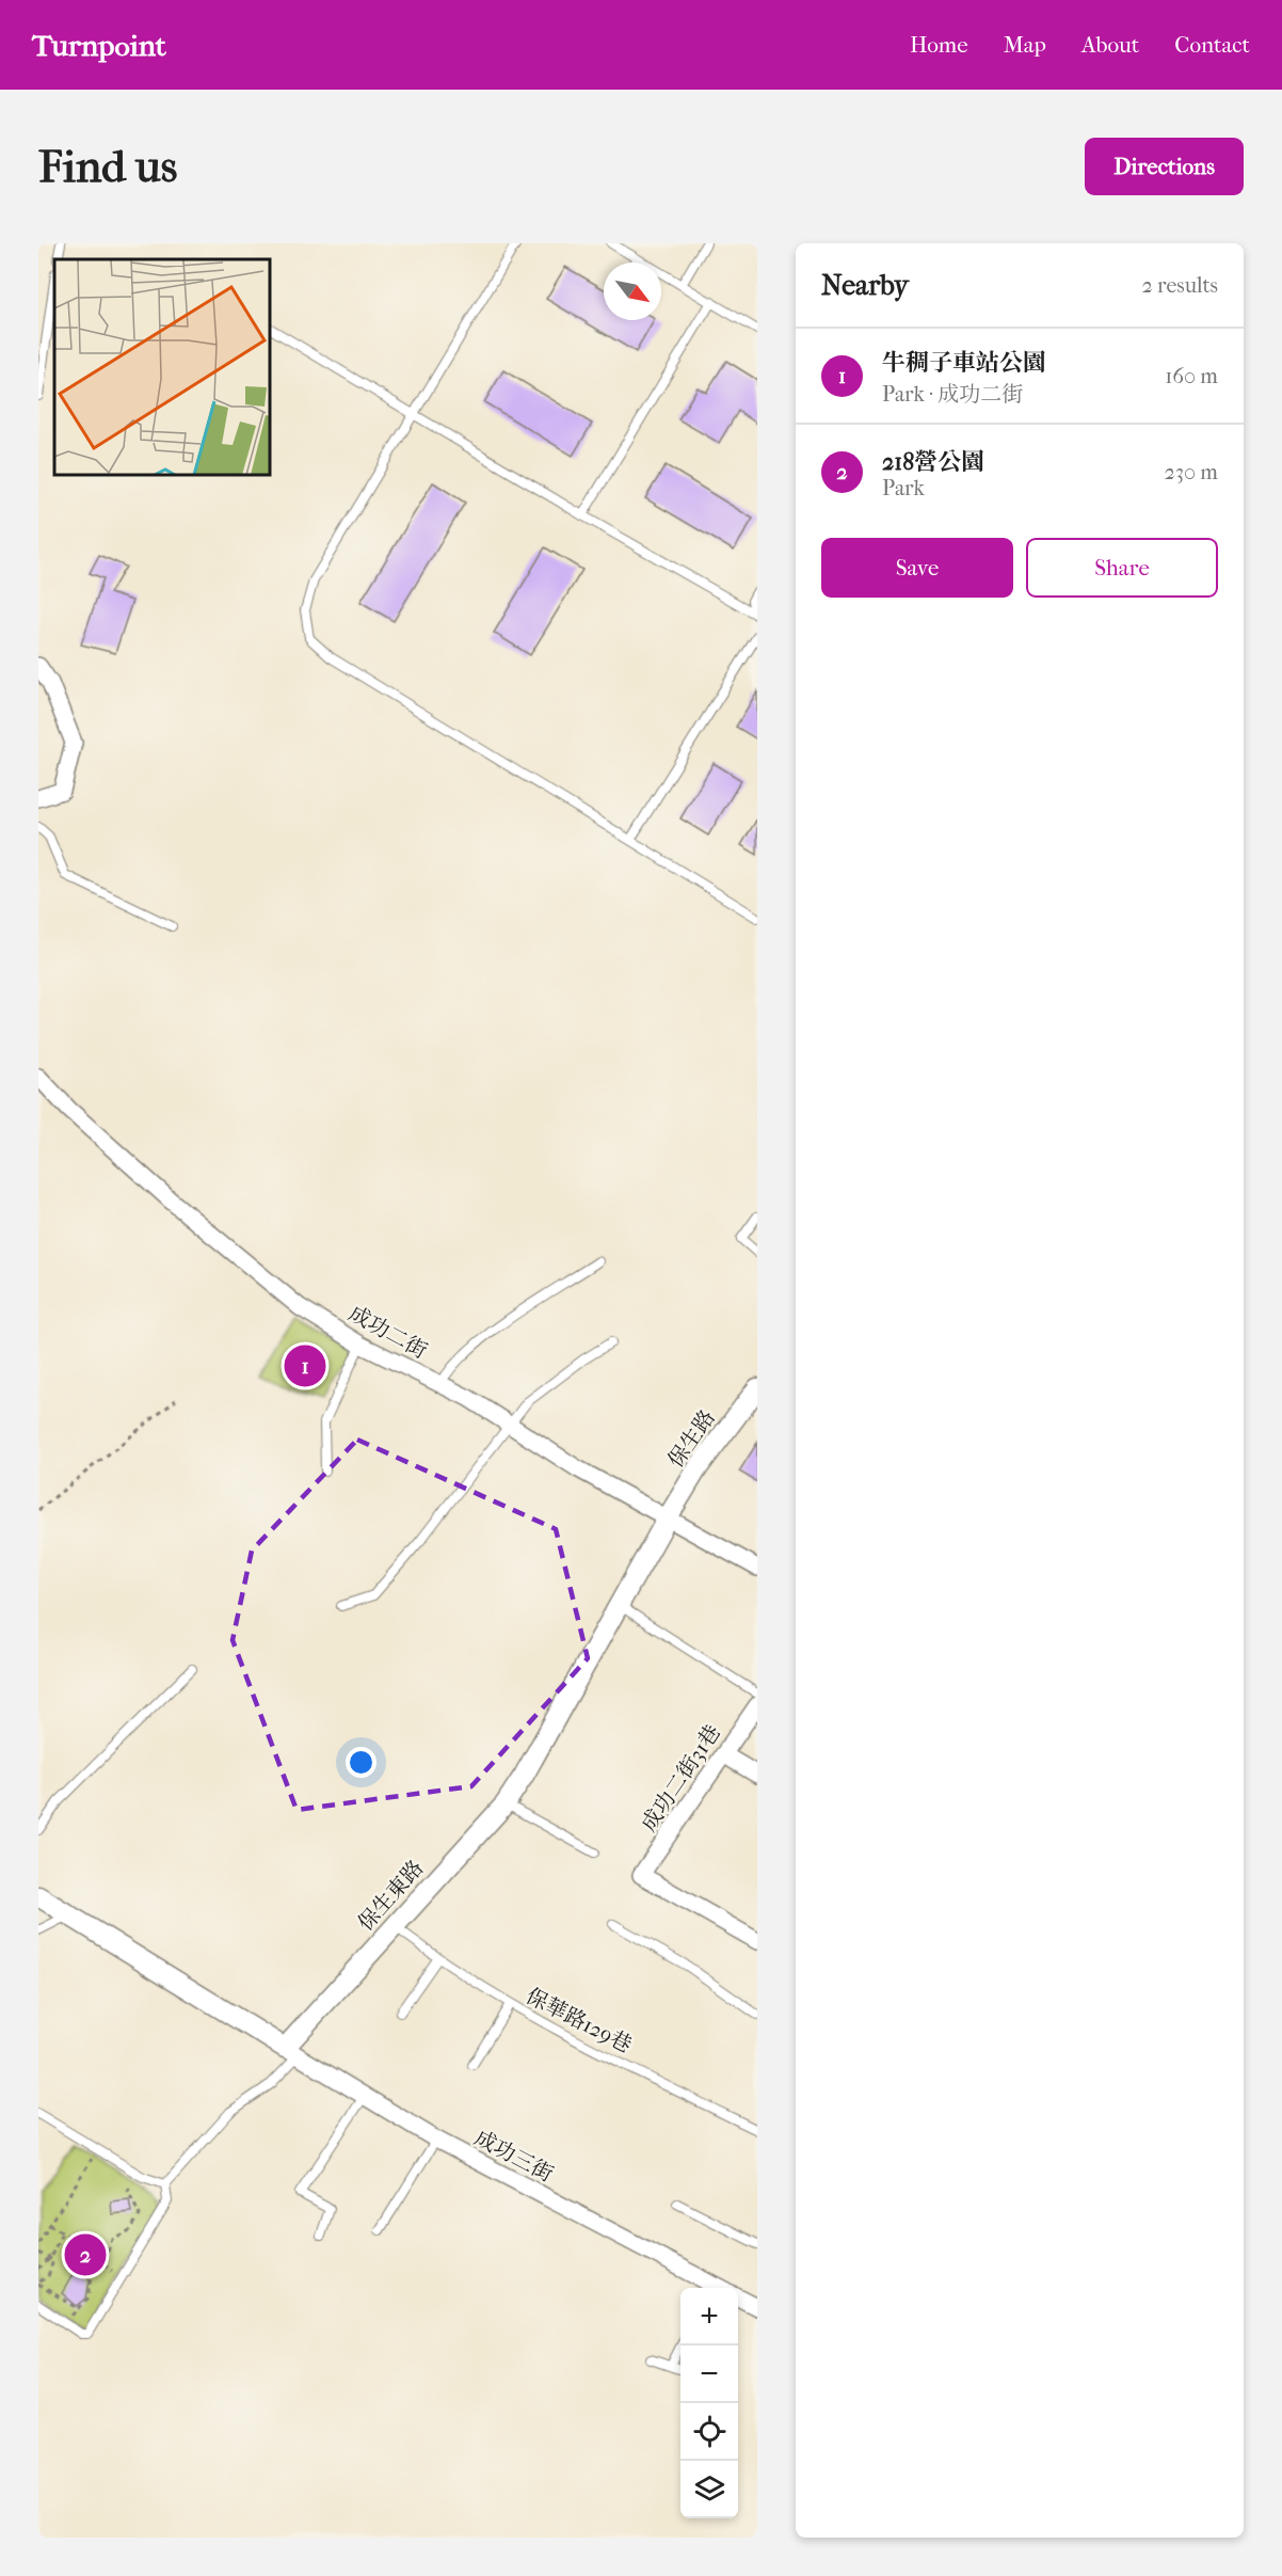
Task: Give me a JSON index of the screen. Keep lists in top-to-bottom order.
{
  "streets": {
    "street": [
      "成功二街",
      "保生路",
      "成功二街31巷",
      "保生東路",
      "成功三街"
    ],
    "lane": ["保華路129巷"]
  },
  "crossings": [
    ["成功二街", "保生路"],
    ["成功二街", "保生東路"],
    ["保生路", "保生東路"],
    ["保生東路", "保華路129巷"],
    ["保生東路", "成功三街"]
  ],
  "north": "bottom right",
  "page": {
    "header": "Turnpoint",
    "nav": [
      "Home",
      "Map",
      "About",
      "Contact"
    ],
    "buttons": [
      "Directions",
      ["Save", "Share"]
    ],
    "title": "Find us",
    "heading": ["Nearby", "2 results"],
    "list": [
      {
        "mark": "1",
        "name": "牛稠子車站公園",
        "note": "Park · 成功二街",
        "value": "160 m"
      },
      {
        "mark": "2",
        "name": "218營公園",
        "note": "Park",
        "value": "230 m"
      }
    ],
    "pins": ["1", "2"],
    "map_buttons": ["+", "−"]
  }
}
